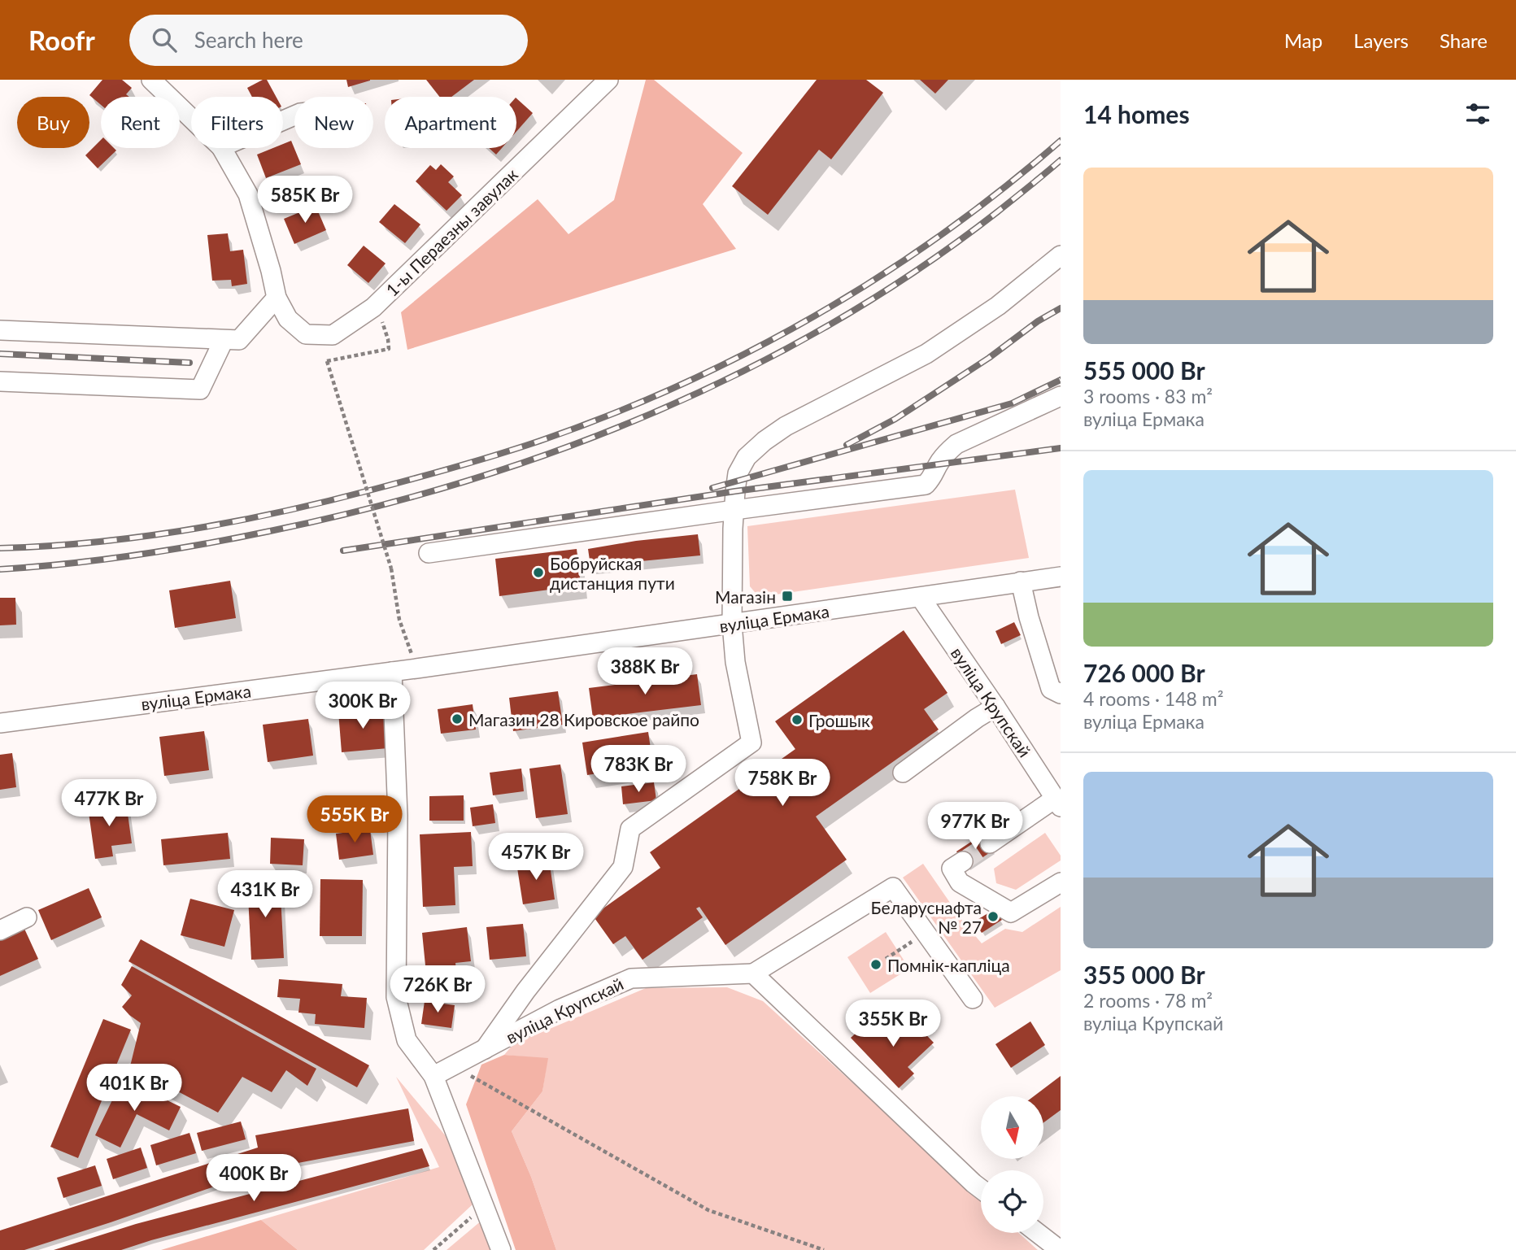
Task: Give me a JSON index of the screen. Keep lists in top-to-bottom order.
{
  "streets": {
    "street": ["1-ы Пераезны завулак", "вуліца Ермака", "вуліца Крупскай"]
  },
  "crossings": [
    ["вуліца Ермака", "вуліца Крупскай"]
  ],
  "places": {
    "other": [
      "Бобруйская дистанция пути",
      "Магазин 28 Кировское райпо",
      "Грошык",
      "Беларуснафта № 27",
      "Помнік-капліца"
    ],
    "transit": ["Магазін"]
  },
  "north": "bottom",
  "page": {
    "header": "Roofr",
    "search": "Search here",
    "nav": ["Map", "Layers", "Share"],
    "heading": "14 homes",
    "chip": [
      "Buy",
      "Rent",
      "Filters",
      "New",
      "Apartment"
    ],
    "list": [
      {
        "name": "555 000 Br",
        "note": "3 rooms · 83 m² · вуліца Ермака"
      },
      {
        "name": "726 000 Br",
        "note": "4 rooms · 148 m² · вуліца Ермака"
      },
      {
        "name": "355 000 Br",
        "note": "2 rooms · 78 m² · вуліца Крупскай"
      }
    ],
    "price": [
      "585K Br",
      "388K Br",
      "300K Br",
      "783K Br",
      "758K Br",
      "477K Br",
      "555K Br",
      "977K Br",
      "457K Br",
      "431K Br",
      "726K Br",
      "355K Br",
      "401K Br",
      "400K Br"
    ]
  }
}
